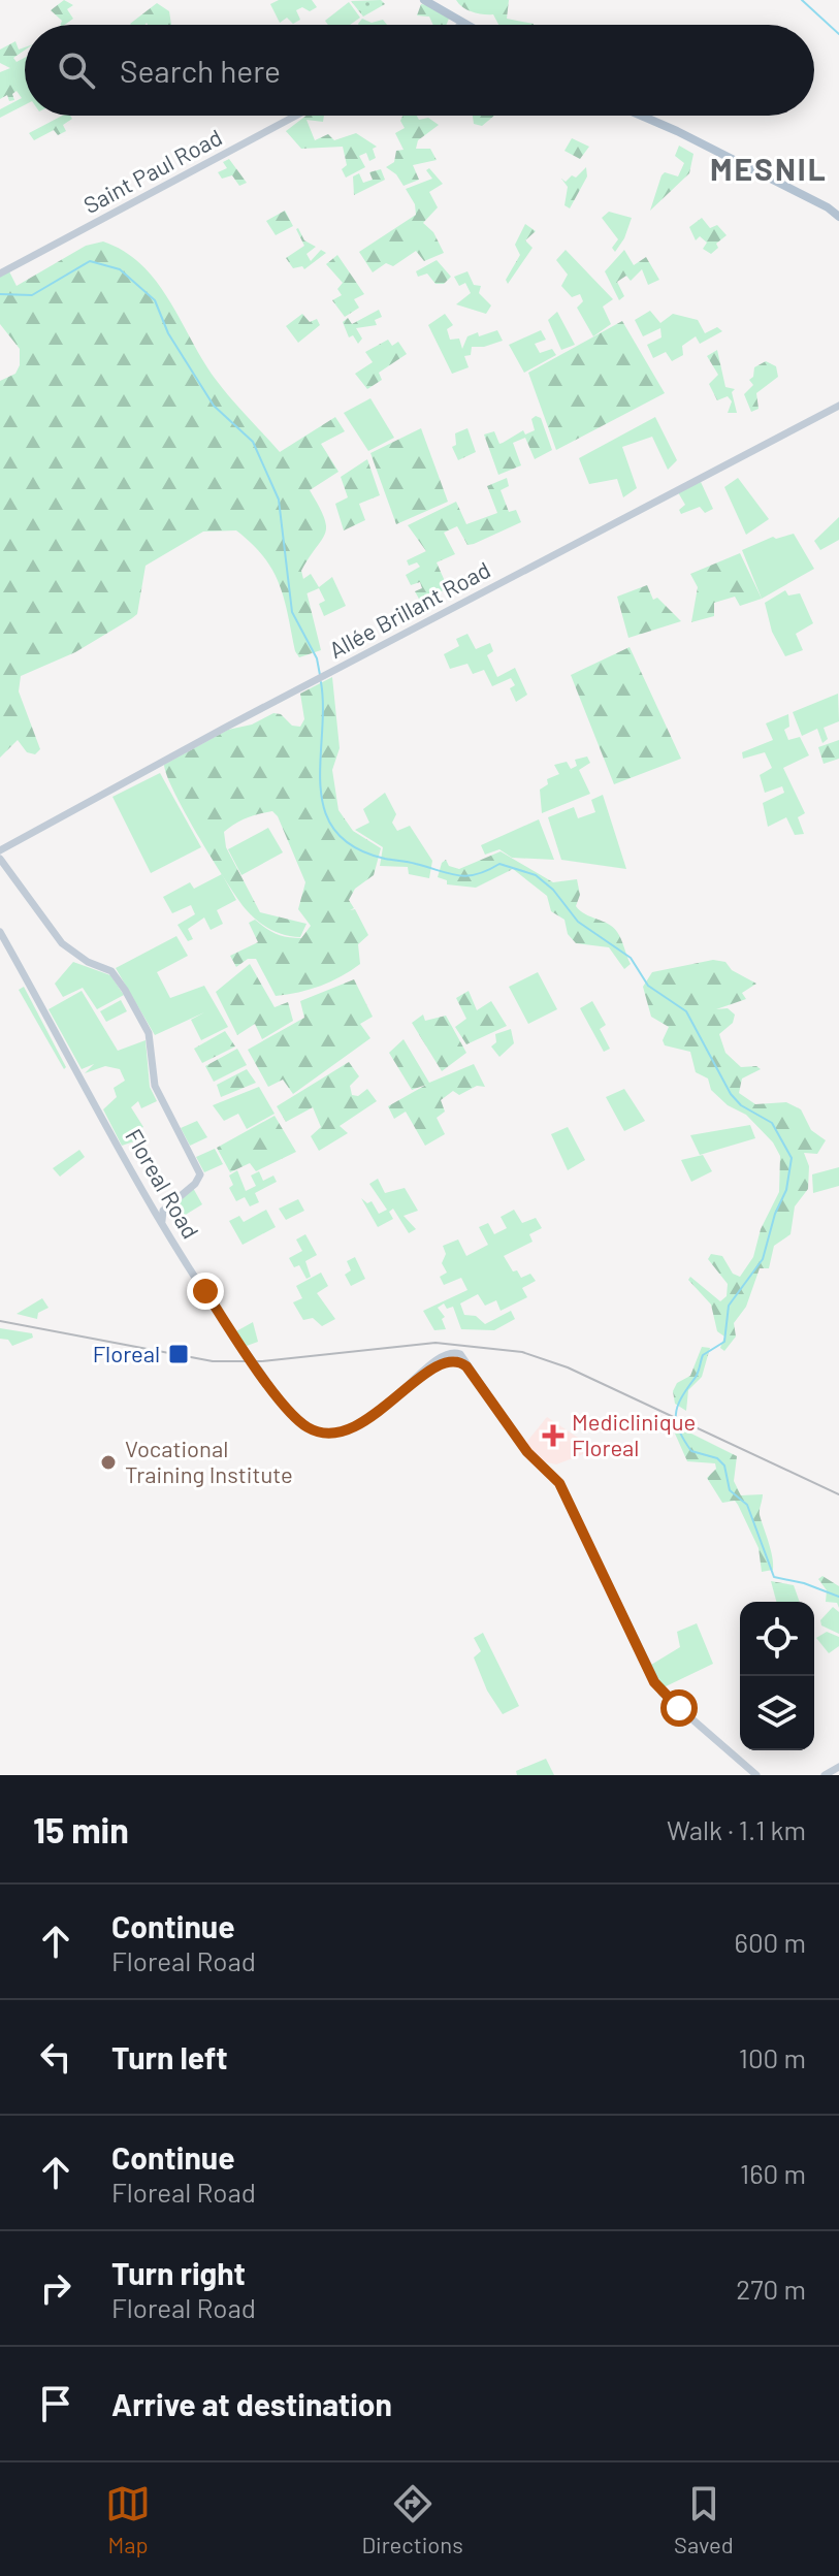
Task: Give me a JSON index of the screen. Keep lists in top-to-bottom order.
{
  "streets": {
    "main road": ["Saint Paul Road", "Allée Brillant Road", "Floreal Road"]
  },
  "districts": ["MESNIL"],
  "places": {
    "transit": ["Floreal"],
    "health": ["Mediclinique Floreal"],
    "other": ["Vocational Training Institute"]
  },
  "page": {
    "search": "Search here",
    "heading": ["15 min", "Walk · 1.1 km"],
    "list": [
      ["Continue", "Floreal Road", "600 m"],
      ["Turn left", "100 m"],
      ["Continue", "Floreal Road", "160 m"],
      ["Turn right", "Floreal Road", "270 m"],
      "Arrive at destination"
    ],
    "nav": ["Map", "Directions", "Saved"]
  }
}
